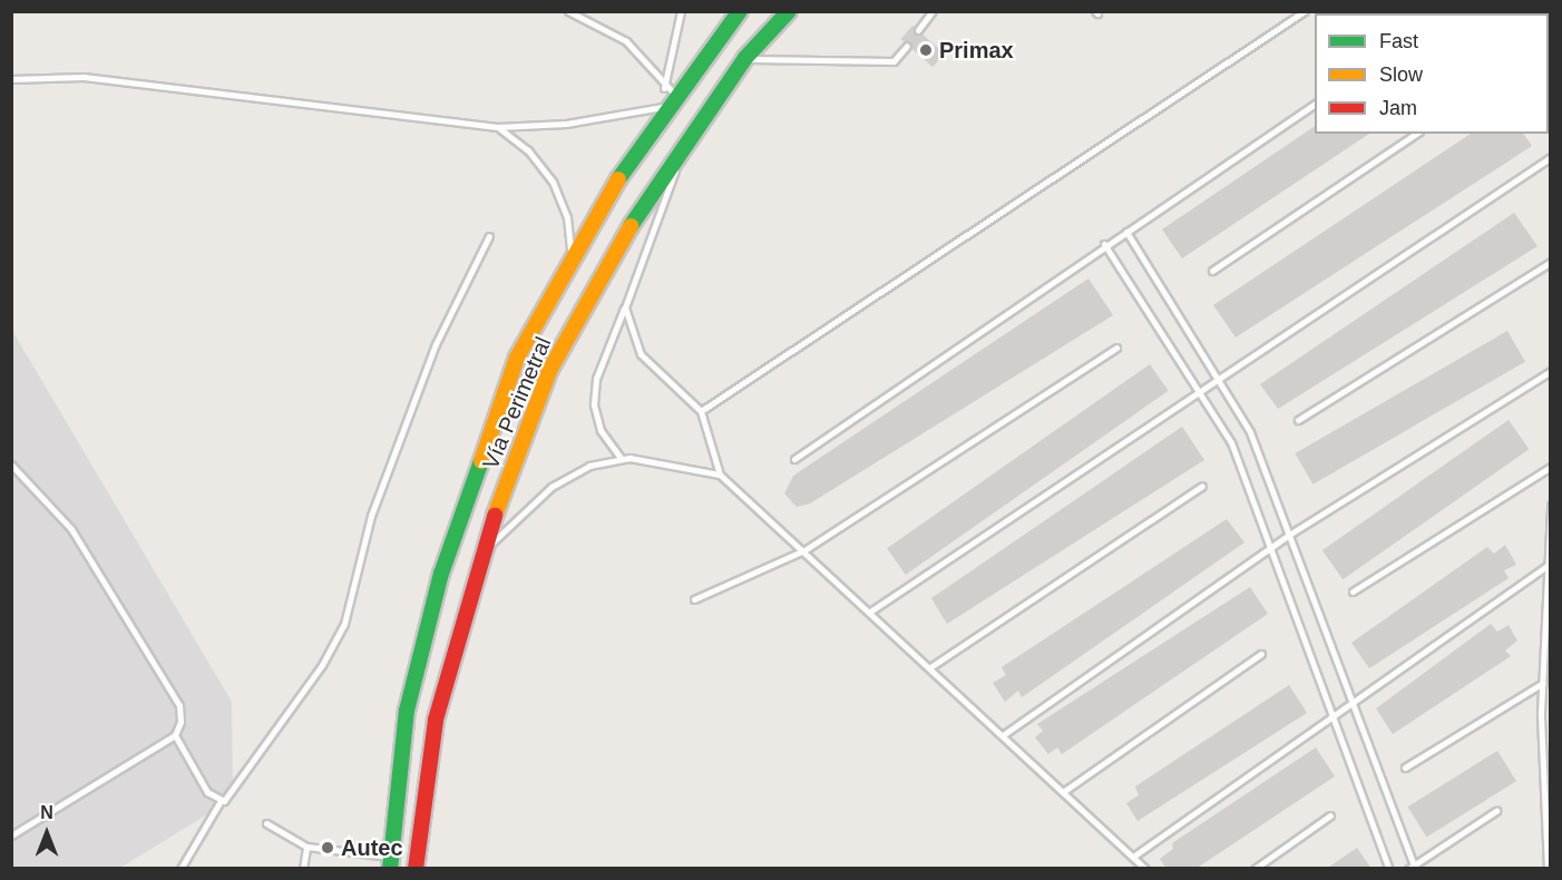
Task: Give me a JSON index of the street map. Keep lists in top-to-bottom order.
{
  "streets": {
    "highway": ["Vía Perimetral"]
  },
  "places": ["Primax", "Autec"],
  "legend": ["Fast", "Slow", "Jam"],
  "north": "top"
}
